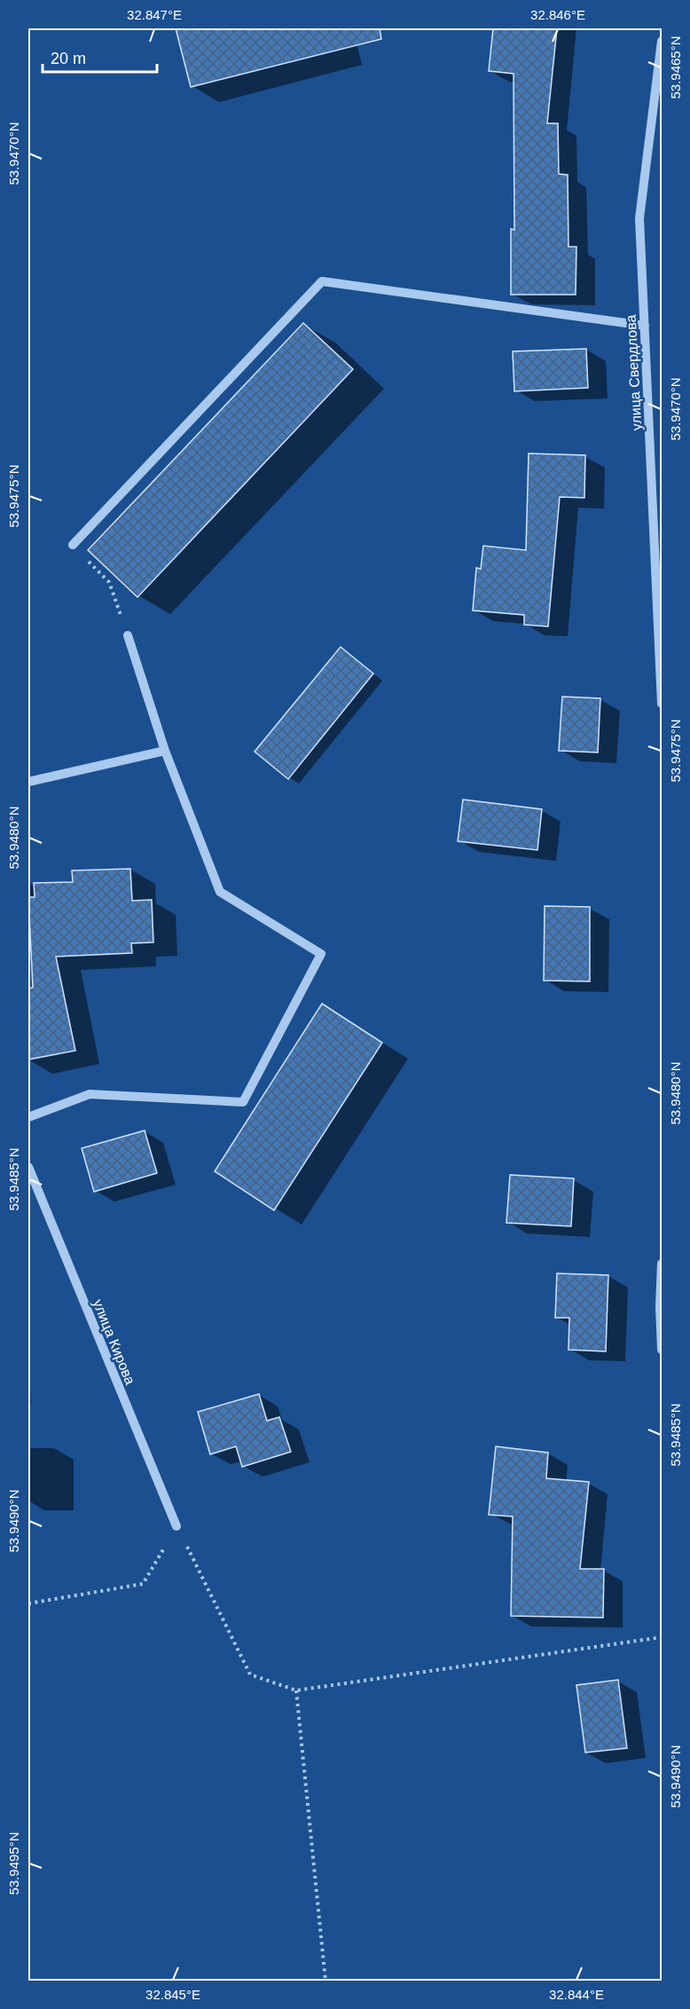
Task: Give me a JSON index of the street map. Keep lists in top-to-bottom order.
{
  "streets": {
    "street": ["улица Свердлова", "улица Кирова"]
  },
  "scale_bar": "20 m",
  "coordinates": [
    "32.847°E",
    "32.846°E",
    "53.9465°N",
    "53.9470°N",
    "53.9475°N",
    "53.9480°N",
    "53.9485°N",
    "53.9490°N",
    "53.9495°N",
    "32.845°E",
    "32.844°E"
  ]
}
